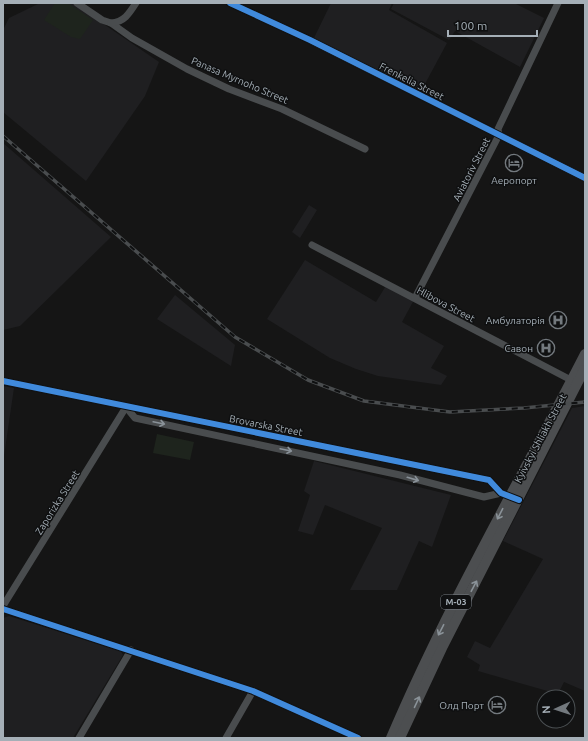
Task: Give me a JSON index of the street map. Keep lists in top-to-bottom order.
{
  "streets": {
    "highway": ["Kyivskyi Shliakh Street", "М-03"],
    "street": [
      "Panasa Myrnoho Street",
      "Frenkelia Street",
      "Aviatoriv Street",
      "Hlibova Street",
      "Brovarska Street",
      "Zaporizka Street"
    ]
  },
  "crossings": [
    ["Frenkelia Street", "Aviatoriv Street"],
    ["Aviatoriv Street", "Hlibova Street"],
    ["Hlibova Street", "Kyivskyi Shliakh Street"],
    ["Brovarska Street", "Kyivskyi Shliakh Street"],
    ["Brovarska Street", "Zaporizka Street"]
  ],
  "places": {
    "hotel": ["Аеропорт", "Олд Порт"],
    "hospital": ["Амбулаторія", "Савон"]
  },
  "scale_bar": "100 m",
  "north": "left"
}
